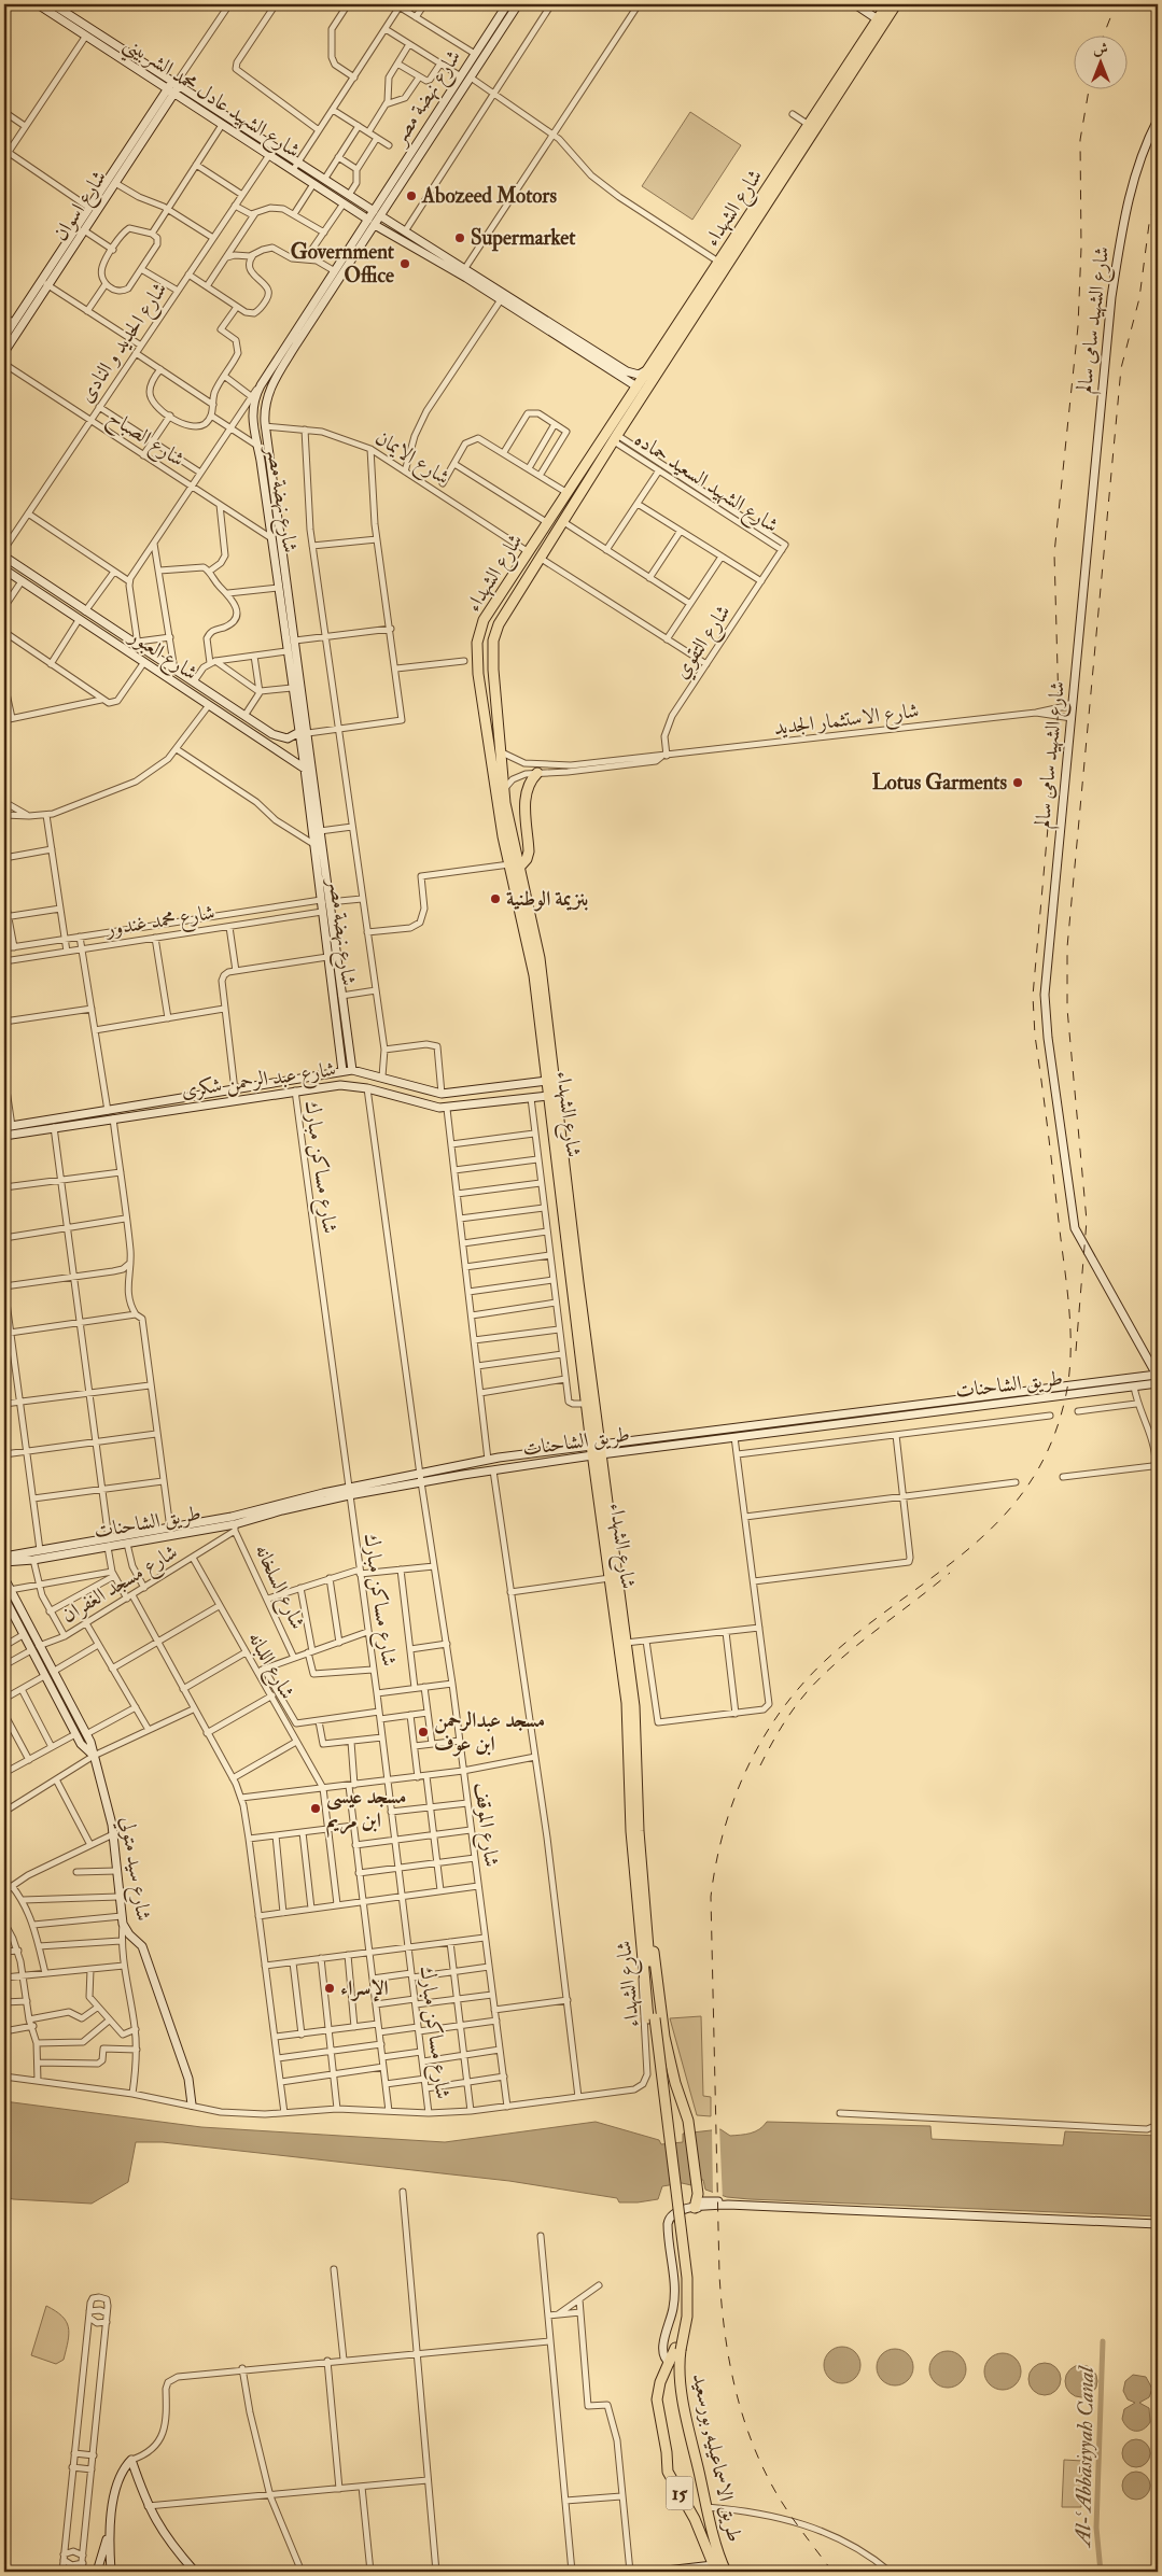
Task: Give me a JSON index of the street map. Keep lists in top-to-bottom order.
{
  "streets": {
    "highway": ["شارع الشهداء", "طريق الاسماعيليه, بورسعيد", "15"],
    "street": [
      "شارع الشهيد عادل محمد الشربيني",
      "شارع نهضة مصر",
      "شارع اسوان",
      "شارع الشهيد سامى سالم",
      "شارع الحديد و النادى",
      "شارع الصباح",
      "شارع الايمان",
      "شارع الشهيد السعيد حماده",
      "شارع التقوي",
      "شارع العبور",
      "شارع الاستثمار الجديد",
      "شارع محمد غندور",
      "شارع عبد الرحمن شكرى",
      "شارع مساكن مبارك",
      "طريق الشاحنات",
      "شارع مسجد الغفران",
      "شارع السلخانه",
      "شارع اللبانه",
      "شارع الموقف",
      "شارع سيد متولي"
    ]
  },
  "crossings": [
    ["شارع الشهيد عادل محمد الشربيني", "شارع نهضة مصر"],
    ["شارع الشهيد عادل محمد الشربيني", "شارع اسوان"],
    ["شارع الشهيد عادل محمد الشربيني", "شارع الحديد و النادى"],
    ["شارع نهضة مصر", "شارع الصباح"],
    ["شارع نهضة مصر", "شارع الايمان"],
    ["شارع نهضة مصر", "شارع العبور"],
    ["شارع نهضة مصر", "شارع محمد غندور"],
    ["شارع نهضة مصر", "شارع عبد الرحمن شكرى"],
    ["شارع الشهداء", "شارع الايمان"],
    ["شارع الشهداء", "شارع الشهيد السعيد حماده"],
    ["شارع الشهداء", "شارع الاستثمار الجديد"],
    ["شارع الشهداء", "شارع عبد الرحمن شكرى"],
    ["شارع الشهداء", "طريق الشاحنات"],
    ["شارع الشهداء", "طريق الاسماعيليه, بورسعيد"],
    ["شارع الشهيد سامى سالم", "شارع الاستثمار الجديد"],
    ["شارع الشهيد سامى سالم", "طريق الشاحنات"],
    ["شارع الحديد و النادى", "شارع الصباح"],
    ["شارع الشهيد السعيد حماده", "شارع التقوي"],
    ["شارع التقوي", "شارع الاستثمار الجديد"],
    ["شارع عبد الرحمن شكرى", "شارع مساكن مبارك"],
    ["شارع عبد الرحمن شكرى", "شارع الموقف"],
    ["شارع مساكن مبارك", "طريق الشاحنات"],
    ["طريق الشاحنات", "شارع مسجد الغفران"],
    ["طريق الشاحنات", "شارع السلخانه"],
    ["طريق الشاحنات", "شارع الموقف"],
    ["شارع مسجد الغفران", "شارع السلخانه"],
    ["شارع مسجد الغفران", "شارع اللبانه"],
    ["شارع مسجد الغفران", "شارع سيد متولي"]
  ],
  "water": ["Al-ʿAbbāsiyyah Canal"],
  "places": [
    "Abozeed Motors",
    "Supermarket",
    "Government Office",
    "Lotus Garments",
    "بنزيمة الوطنية",
    "مسجد عبدالرحمن ابن عوف",
    "مسجد عيسى ابن مريم",
    "الإسراء"
  ],
  "north": "top"
}
